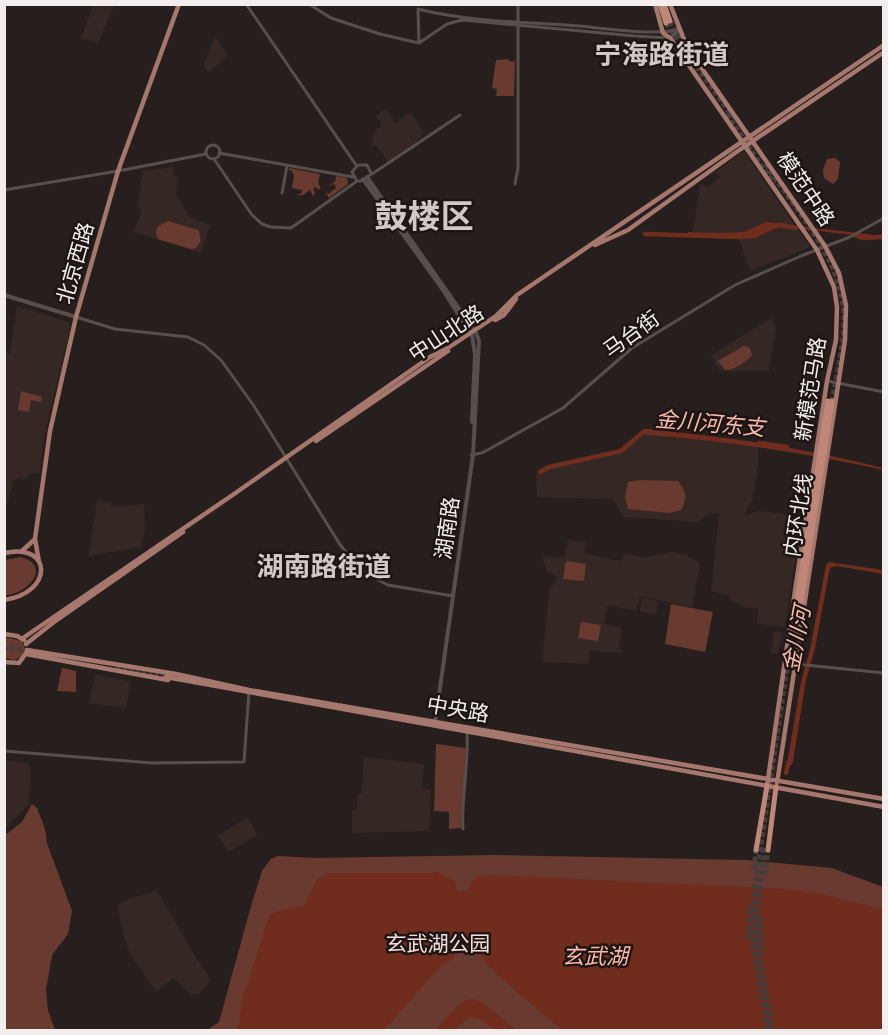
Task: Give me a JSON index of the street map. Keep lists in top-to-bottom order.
{
  "streets": {
    "highway": ["内环北线"],
    "main road": [
      "模范中路",
      "北京西路",
      "中山北路",
      "新模范马路",
      "湖南路",
      "中央路"
    ],
    "street": ["马台街"]
  },
  "crossings": [
    ["模范中路", "中山北路"],
    ["模范中路", "马台街"],
    ["模范中路", "新模范马路"],
    ["中山北路", "湖南路"],
    ["中山北路", "中央路"],
    ["马台街", "新模范马路"],
    ["马台街", "湖南路"],
    ["新模范马路", "内环北线"],
    ["新模范马路", "中央路"],
    ["湖南路", "中央路"]
  ],
  "districts": ["宁海路街道", "鼓楼区", "湖南路街道"],
  "water": ["金川河东支", "金川河", "玄武湖"],
  "parks": ["玄武湖公园"]
}
